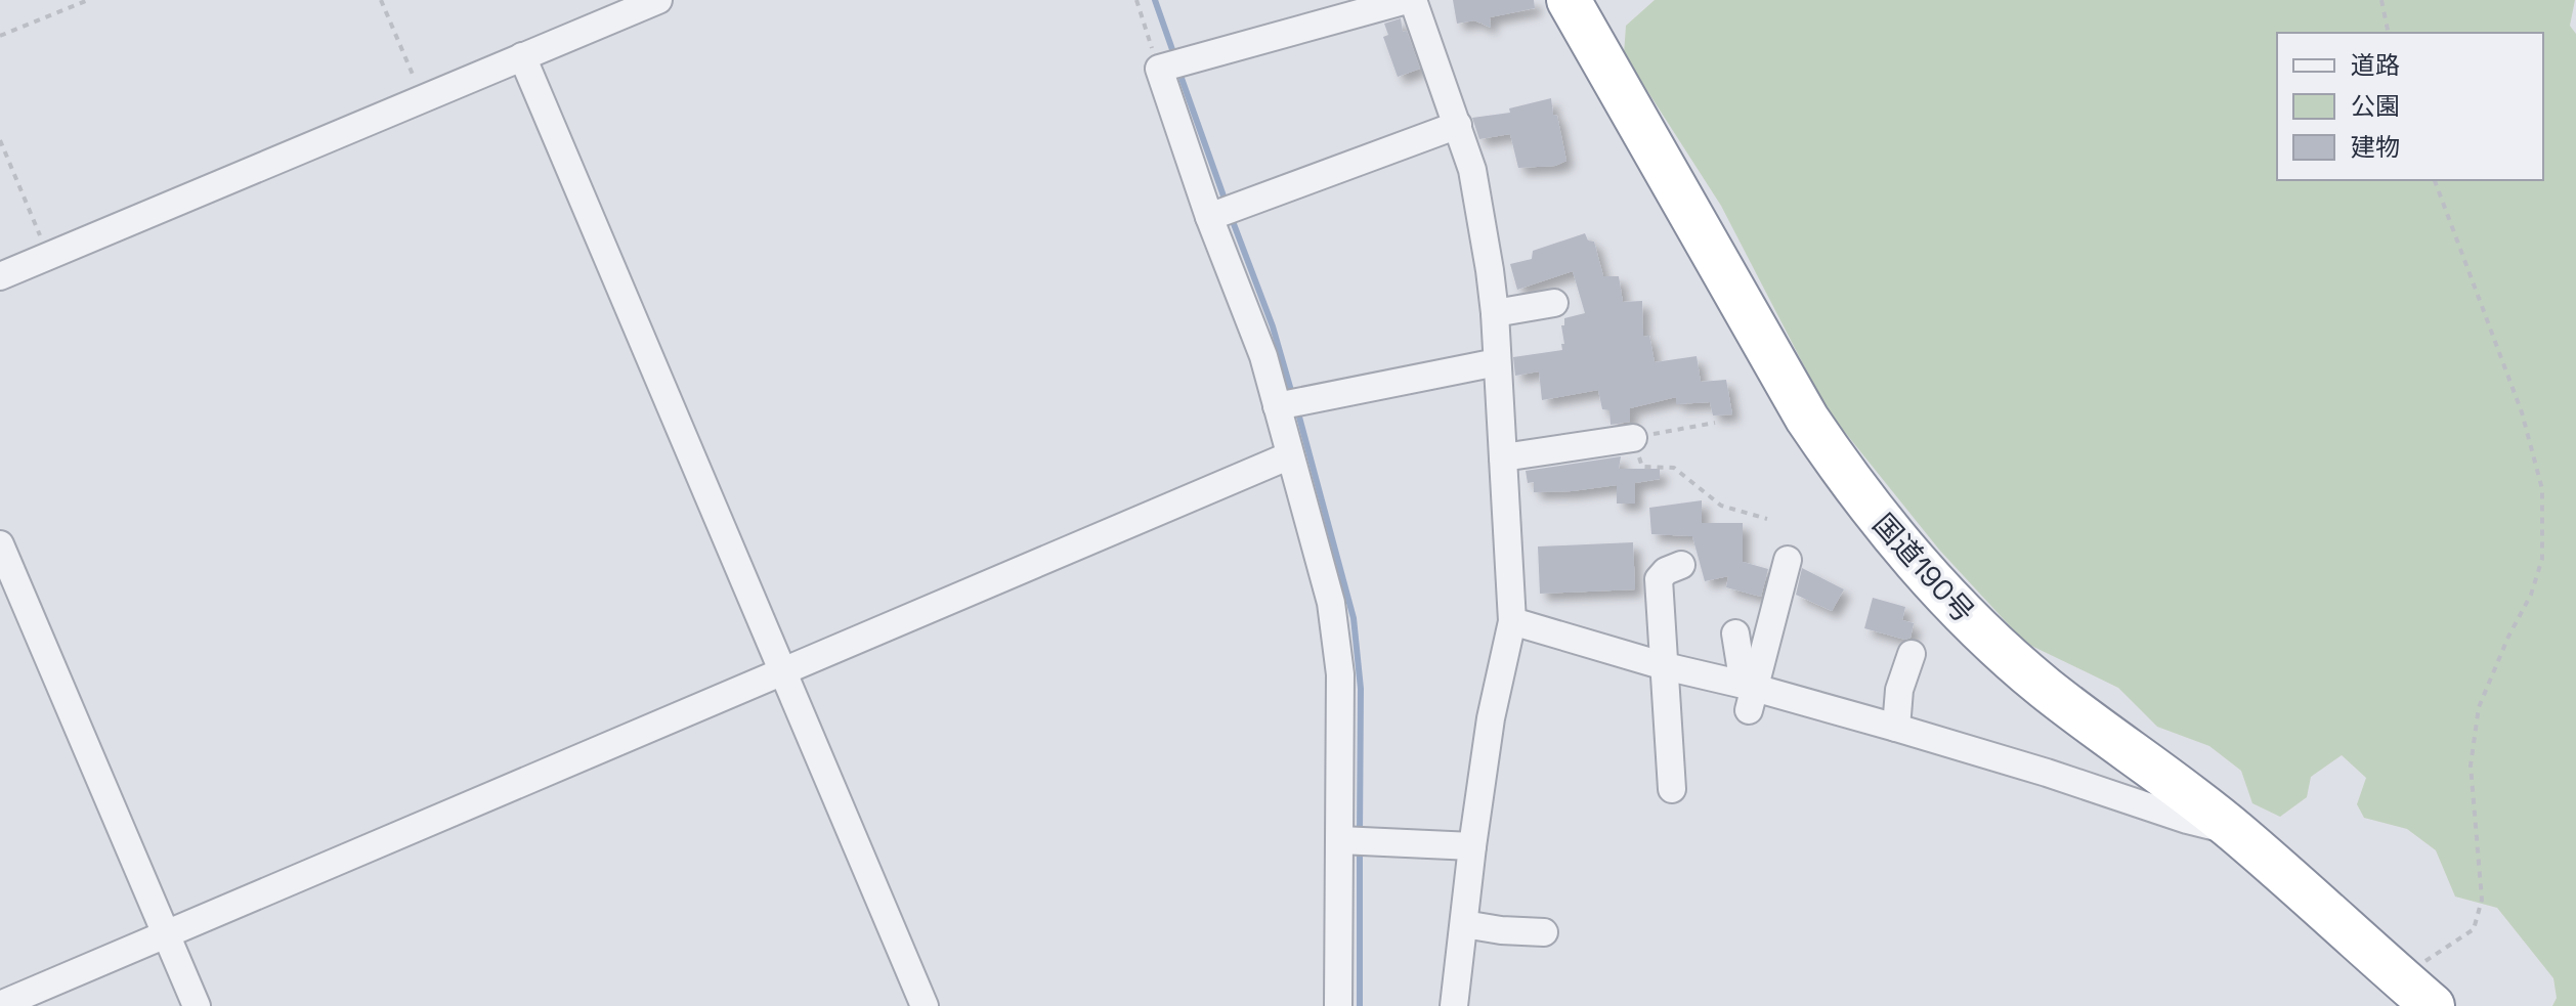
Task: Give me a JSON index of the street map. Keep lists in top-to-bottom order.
{
  "streets": {
    "highway": ["国道190号"]
  },
  "legend": ["道路", "公園", "建物"]
}
